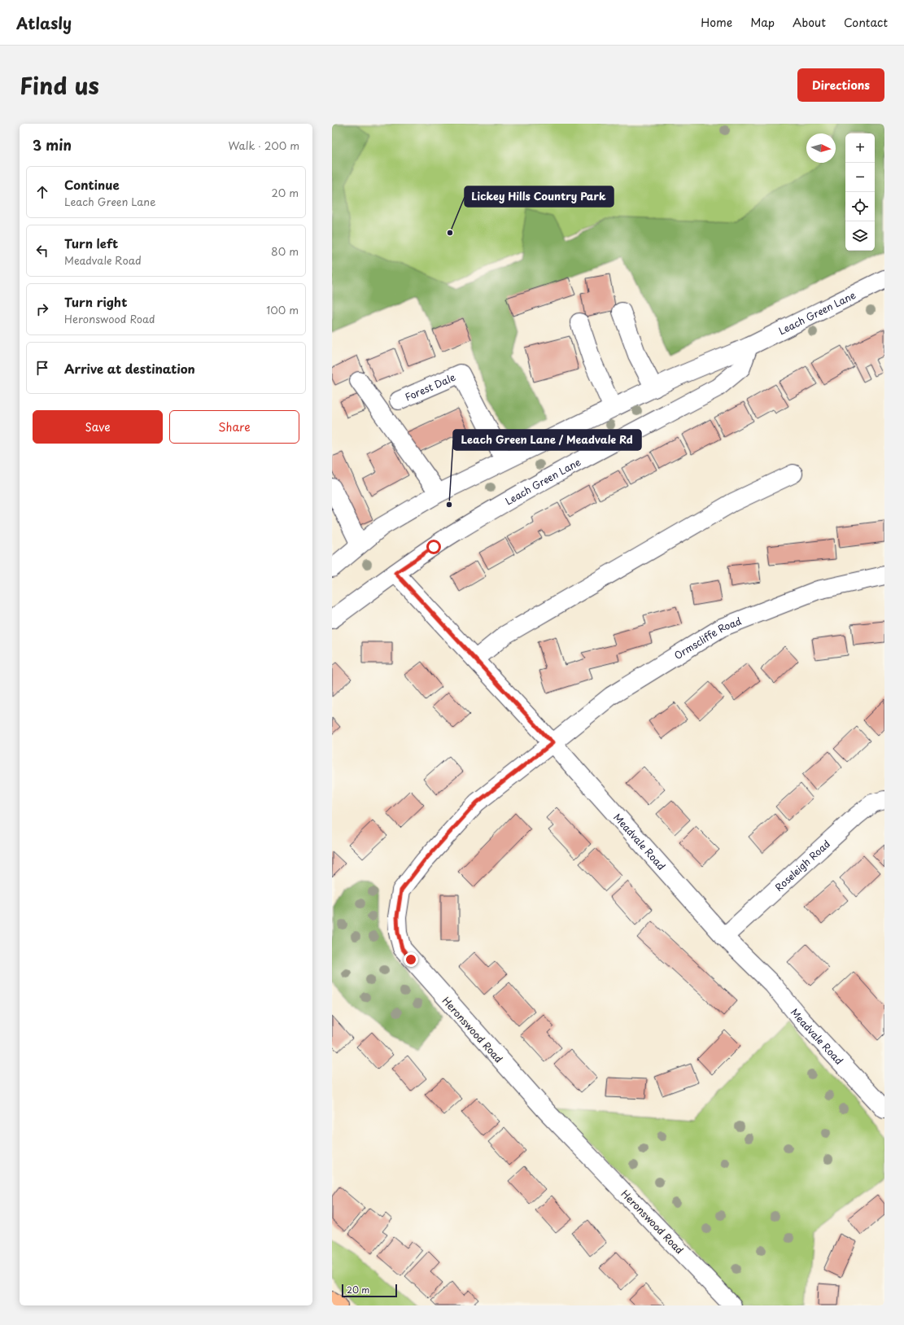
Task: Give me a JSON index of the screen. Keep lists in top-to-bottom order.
{
  "streets": {
    "street": [
      "Leach Green Lane",
      "Forest Dale",
      "Ormscliffe Road",
      "Meadvale Road",
      "Roseleigh Road",
      "Heronswood Road"
    ]
  },
  "crossings": [
    ["Leach Green Lane", "Forest Dale"],
    ["Leach Green Lane", "Meadvale Road"],
    ["Ormscliffe Road", "Meadvale Road"],
    ["Ormscliffe Road", "Heronswood Road"],
    ["Meadvale Road", "Roseleigh Road"],
    ["Meadvale Road", "Heronswood Road"]
  ],
  "places": ["Lickey Hills Country Park", "Leach Green Lane / Meadvale Rd"],
  "scale_bar": "20 m",
  "north": "right",
  "page": {
    "header": "Atlasly",
    "nav": [
      "Home",
      "Map",
      "About",
      "Contact"
    ],
    "title": "Find us",
    "buttons": [
      "Directions",
      ["Save", "Share"]
    ],
    "heading": ["3 min", "Walk · 200 m"],
    "map_buttons": ["+", "−"],
    "list": [
      ["Continue", "Leach Green Lane", "20 m"],
      ["Turn left", "Meadvale Road", "80 m"],
      ["Turn right", "Heronswood Road", "100 m"],
      "Arrive at destination"
    ],
    "scale": "20 m"
  }
}
